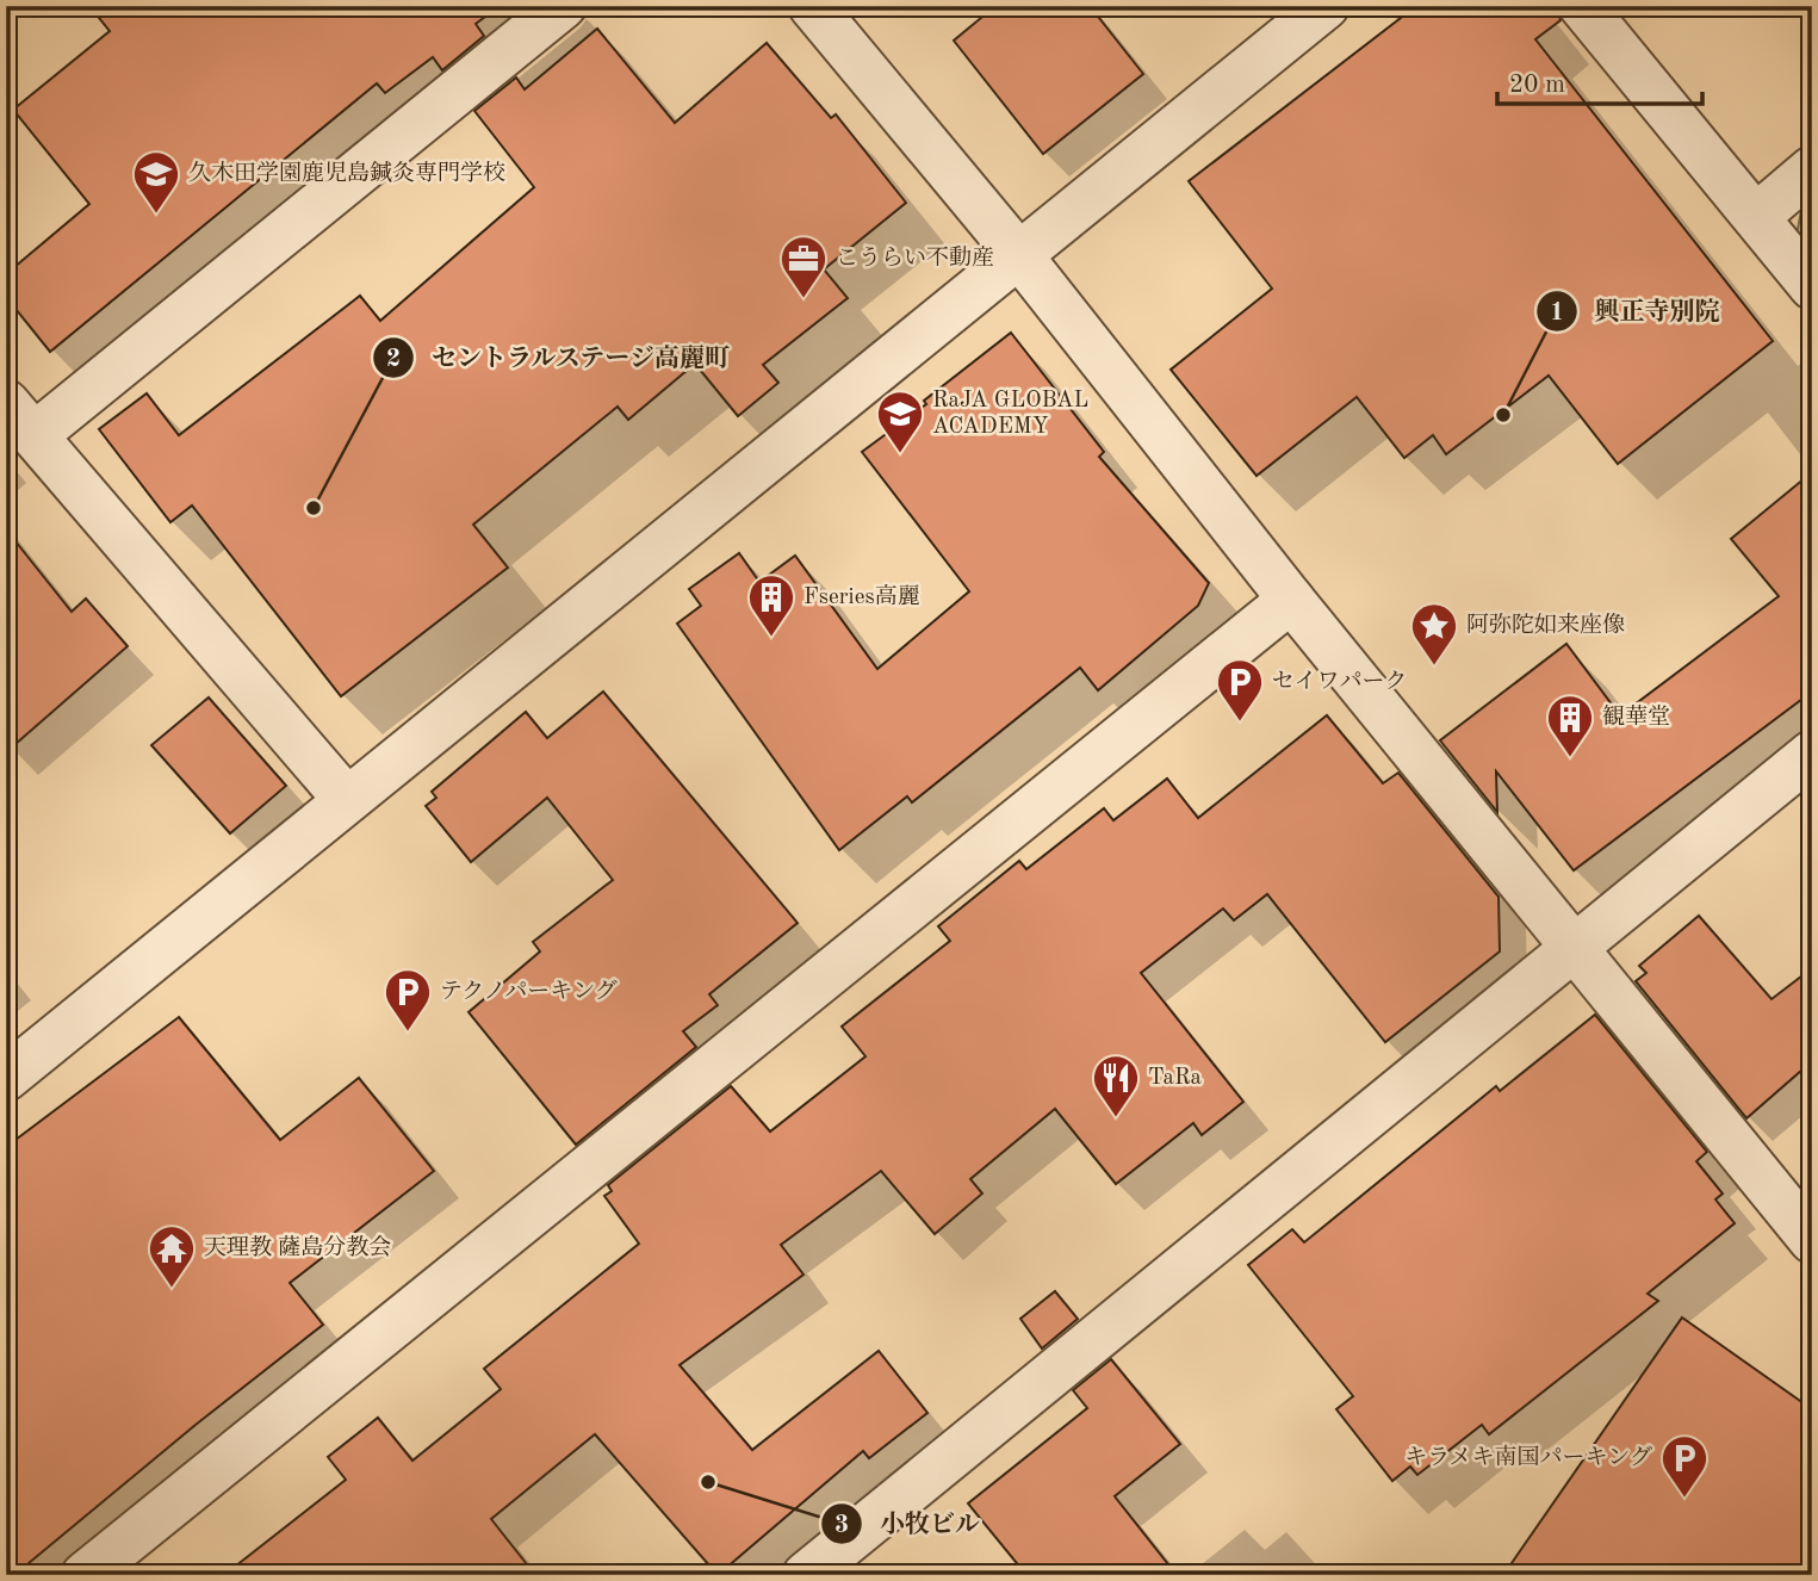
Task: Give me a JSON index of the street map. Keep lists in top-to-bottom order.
{
  "places": {
    "school or university": ["久木田学園鹿児島鍼灸専門学校", "RaJA GLOBAL ACADEMY"],
    "office": ["こうらい不動産"],
    "other": ["興正寺別院", "セントラルステージ高麗町", "小牧ビル"],
    "building": ["Fseries高麗", "観華堂"],
    "place": ["阿弥陀如来座像"],
    "parking": ["セイワパーク", "テクノパーキング", "キラメキ南国パーキング"],
    "restaurant": ["TaRa"],
    "temple": ["天理教 薩島分教会"]
  },
  "scale_bar": "20 m"
}
